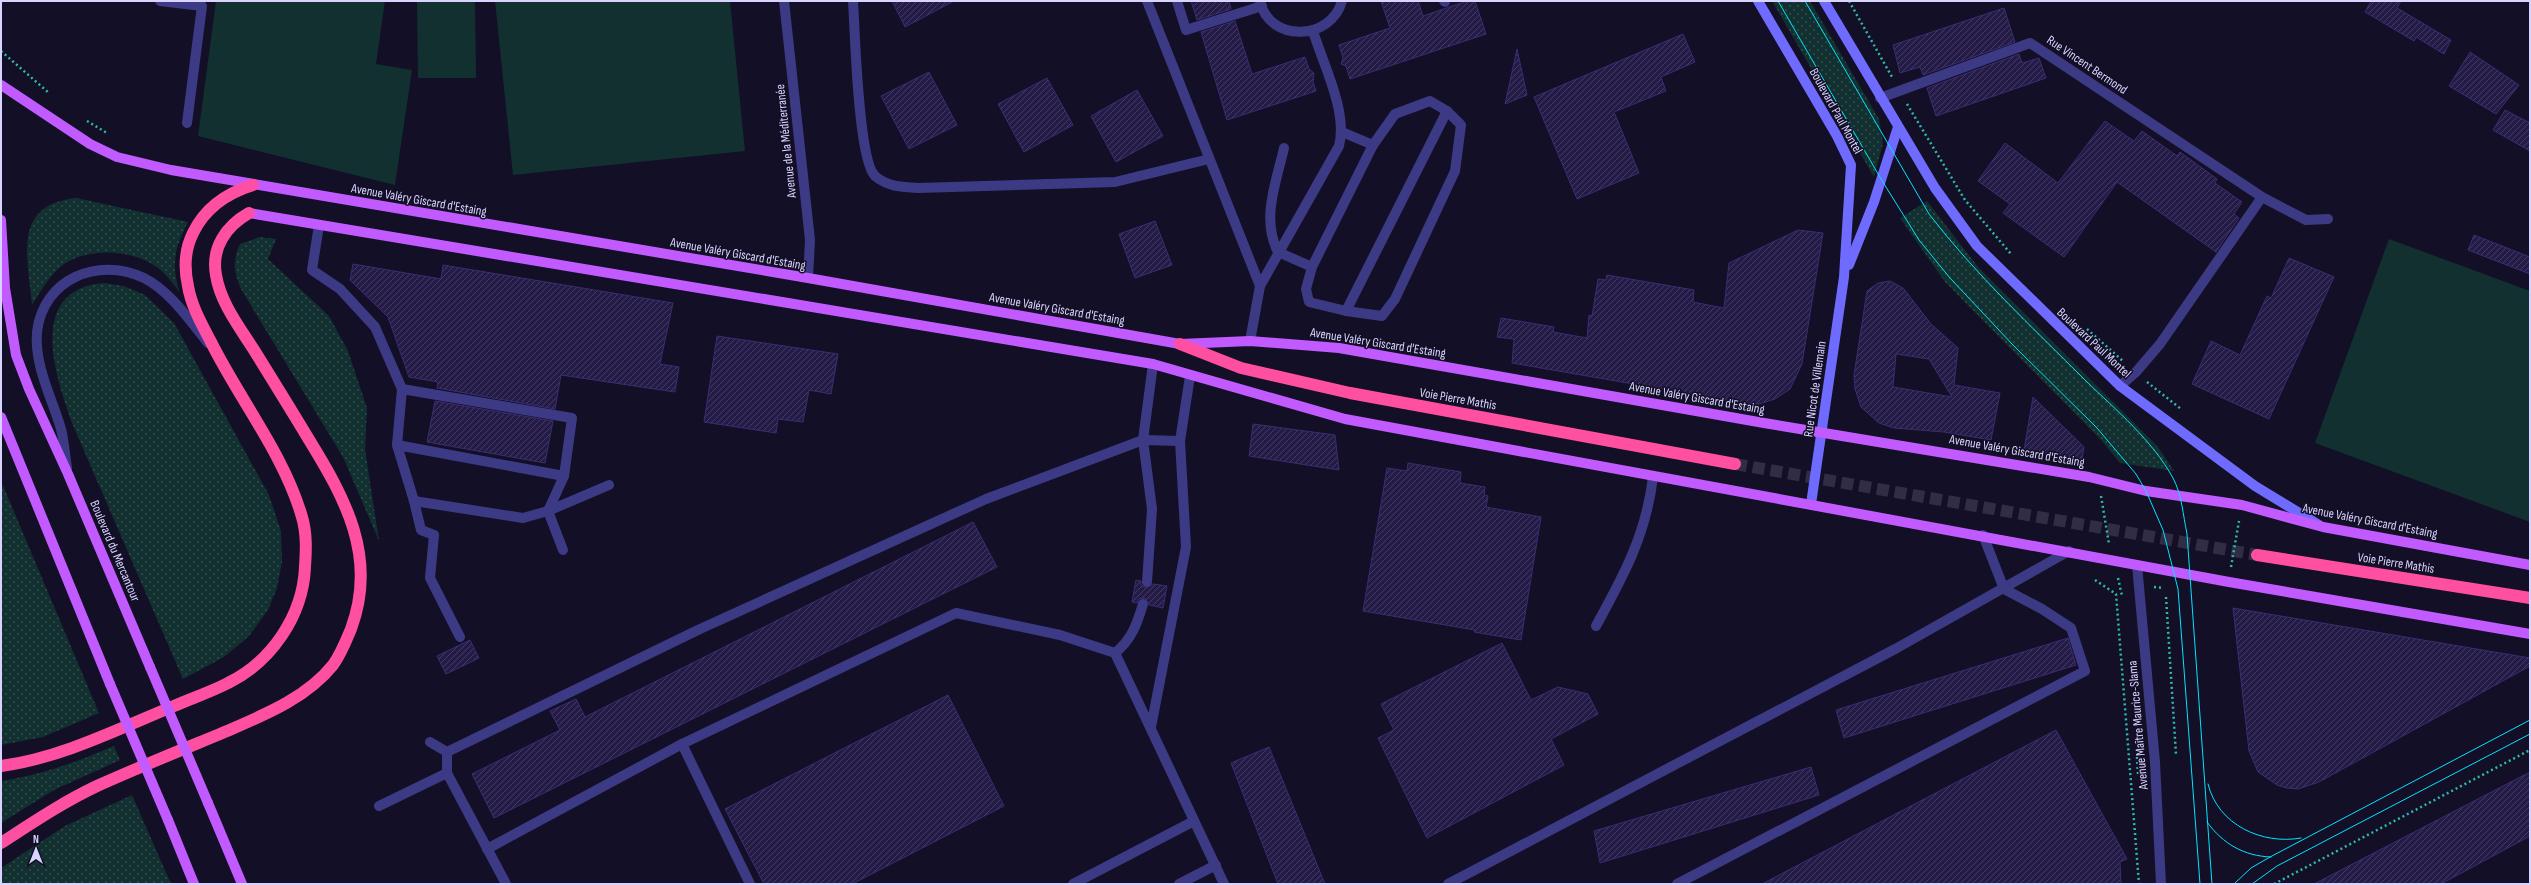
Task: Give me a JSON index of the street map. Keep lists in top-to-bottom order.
{
  "streets": {
    "highway": ["Voie Pierre Mathis"],
    "main road": [
      "Boulevard Paul Montel",
      "Avenue Valéry Giscard d'Estaing",
      "Rue Nicot de Villemain",
      "Boulevard du Mercantour"
    ],
    "street": ["Rue Vincent Bermond", "Avenue de la Méditerranée", "Avenue Maître Maurice-Slama"]
  },
  "crossings": [
    ["Rue Vincent Bermond", "Boulevard Paul Montel"],
    ["Boulevard Paul Montel", "Avenue Valéry Giscard d'Estaing"],
    ["Boulevard Paul Montel", "Rue Nicot de Villemain"],
    ["Avenue de la Méditerranée", "Avenue Valéry Giscard d'Estaing"],
    ["Avenue Valéry Giscard d'Estaing", "Rue Nicot de Villemain"],
    ["Avenue Valéry Giscard d'Estaing", "Voie Pierre Mathis"]
  ],
  "north": "top"
}
